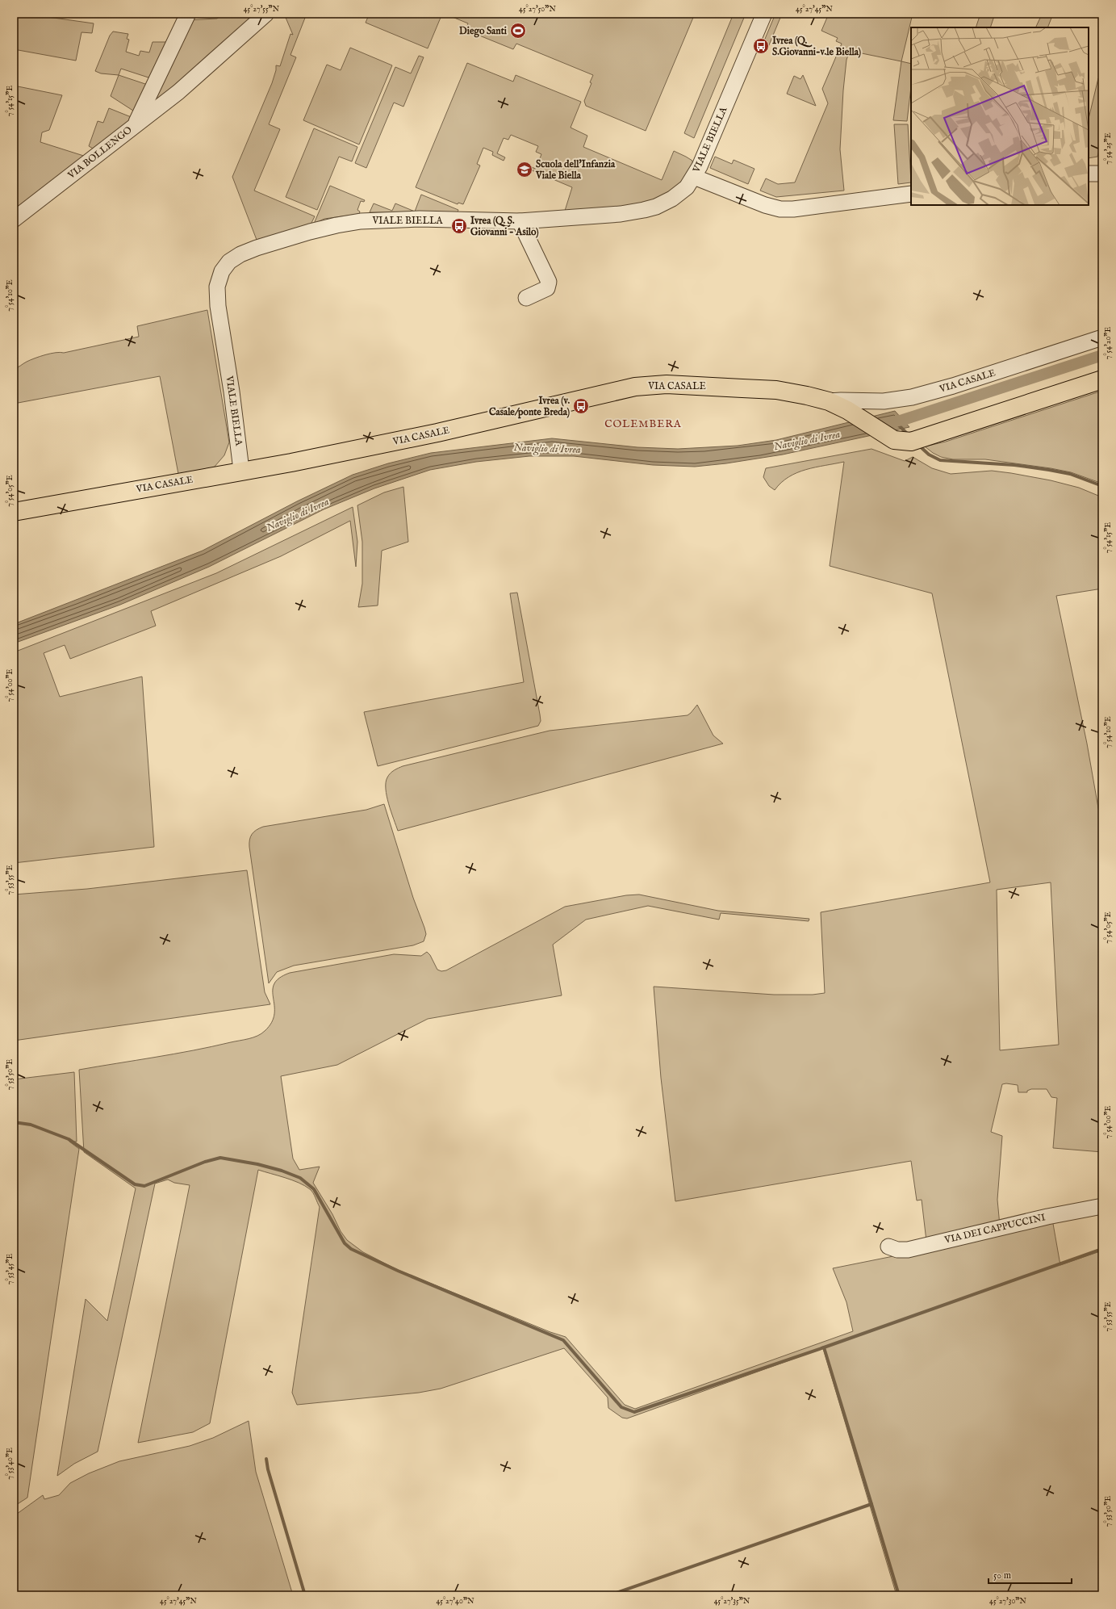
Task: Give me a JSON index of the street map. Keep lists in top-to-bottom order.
{
  "streets": {
    "main road": ["VIA CASALE"],
    "street": ["VIALE BIELLA", "VIA BOLLENGO", "VIA DEI CAPPUCCINI"]
  },
  "crossings": [
    ["VIALE BIELLA", "VIA CASALE"]
  ],
  "districts": ["COLEMBERA"],
  "water": ["Naviglio di Ivrea"],
  "places": {
    "sports": ["Diego Santi"],
    "bus stop": ["Ivrea (Q. S.Giovanni-v.le Biella)", "Ivrea (Q. S. Giovanni - Asilo)", "Ivrea (v. Casale/ponte Breda)"],
    "school or university": ["Scuola dell'Infanzia Viale Biella"]
  },
  "scale_bar": "50 m",
  "coordinates": [
    "45°27'55\"N",
    "45°27'50\"N",
    "45°27'45\"N",
    "7°54'15\"E",
    "7°54'25\"E",
    "7°54'10\"E",
    "7°54'20\"E",
    "7°54'05\"E",
    "7°54'00\"E",
    "7°53'55\"E",
    "7°53'50\"E",
    "7°53'45\"E",
    "7°53'40\"E",
    "45°27'40\"N",
    "45°27'35\"N",
    "45°27'30\"N"
  ]
}
